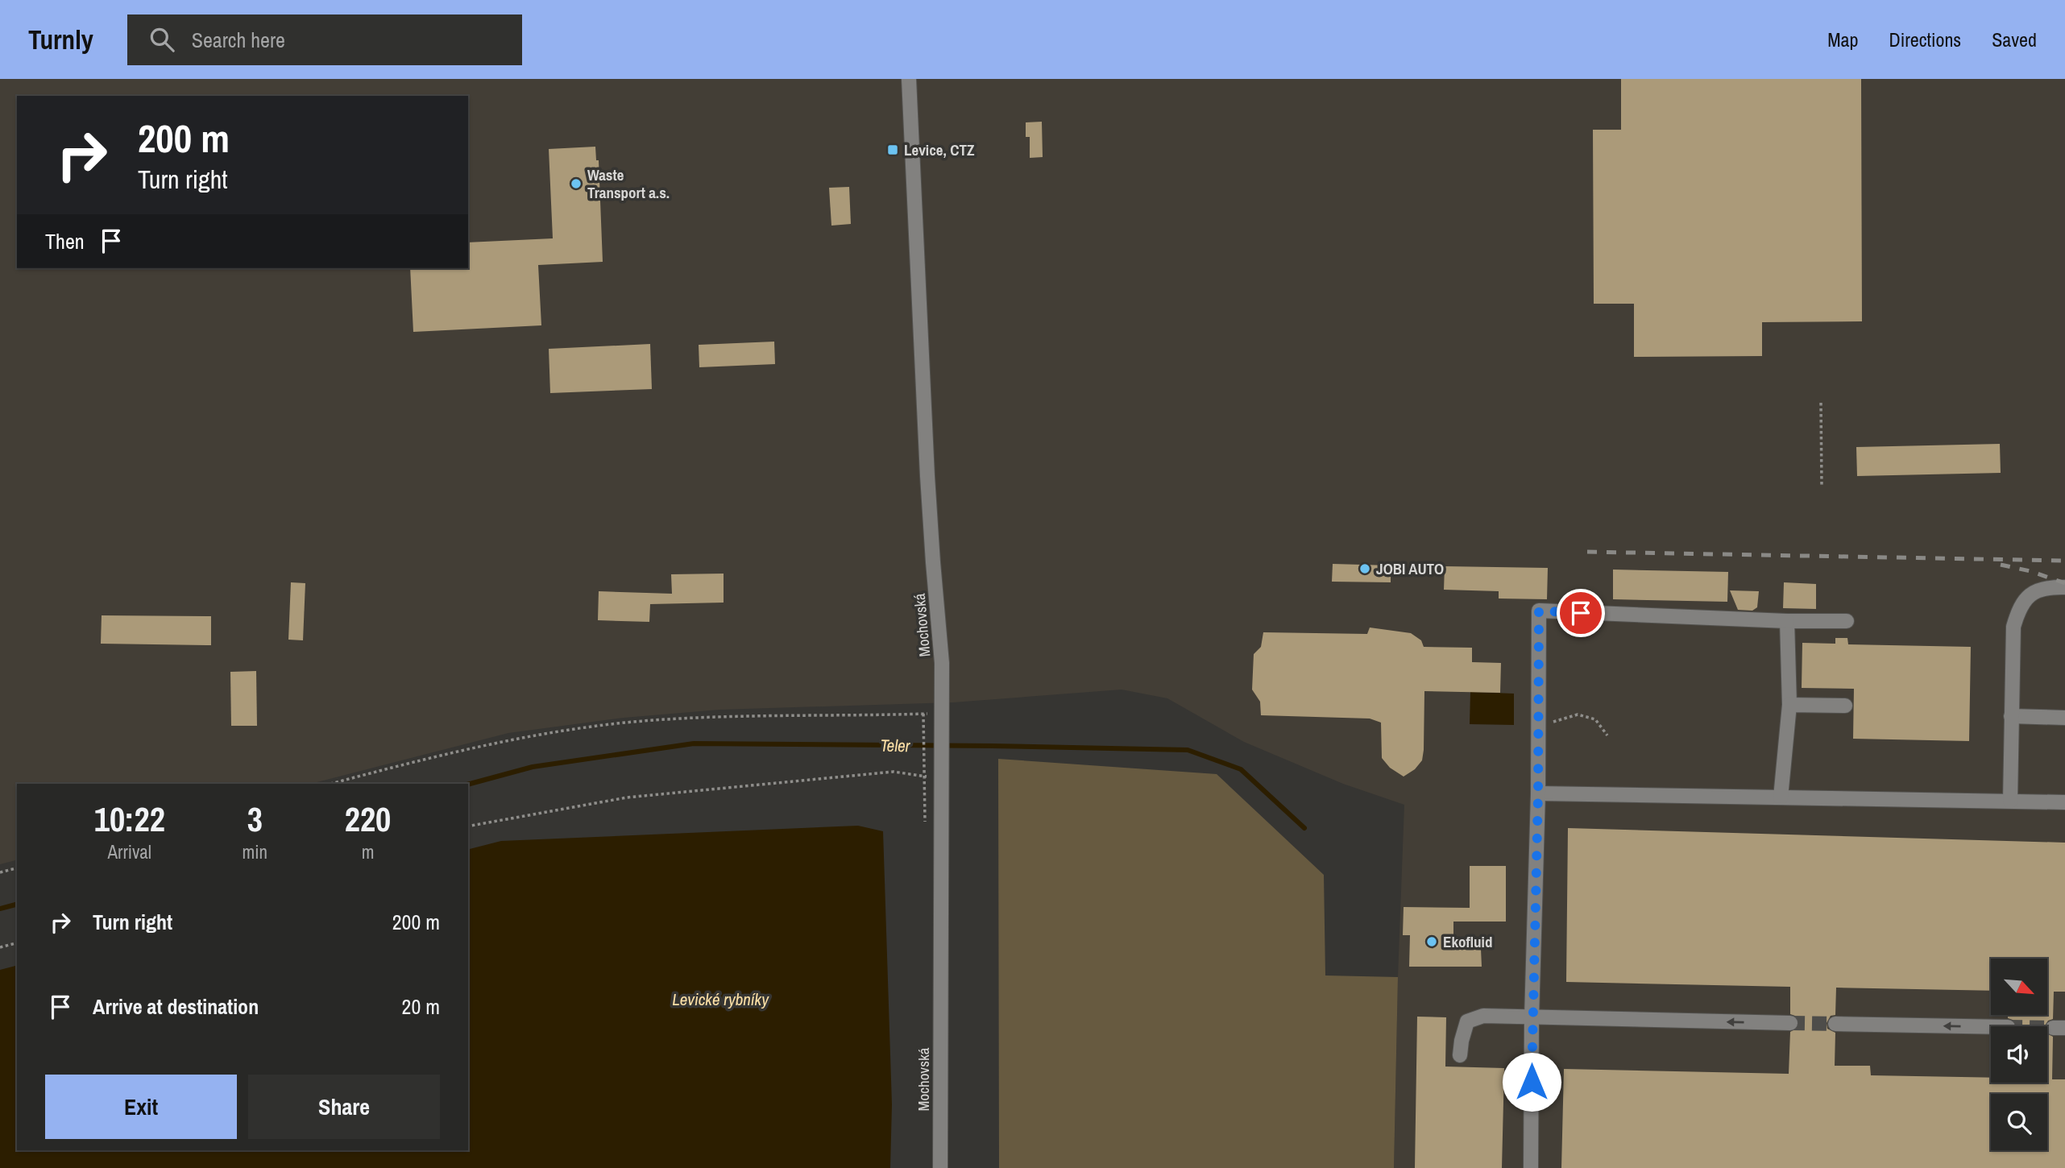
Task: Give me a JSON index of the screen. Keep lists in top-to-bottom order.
{
  "streets": {
    "street": ["Mochovská"]
  },
  "water": ["Teler", "Levické rybníky"],
  "places": {
    "transit": ["Levice, CTZ"],
    "other": ["Waste Transport a.s.", "JOBI AUTO", "Ekofluid"]
  },
  "north": "bottom right",
  "page": {
    "header": "Turnly",
    "search": "Search here",
    "nav": ["Map", "Directions", "Saved"],
    "turn": ["200 m", "Turn right"],
    "then": "Then",
    "eta": [
      "10:22",
      "Arrival",
      "3",
      "min",
      "220",
      "m"
    ],
    "list": [
      {
        "name": "Turn right",
        "value": "200 m"
      },
      {
        "name": "Arrive at destination",
        "value": "20 m"
      }
    ],
    "buttons": ["Exit", "Share"]
  }
}
